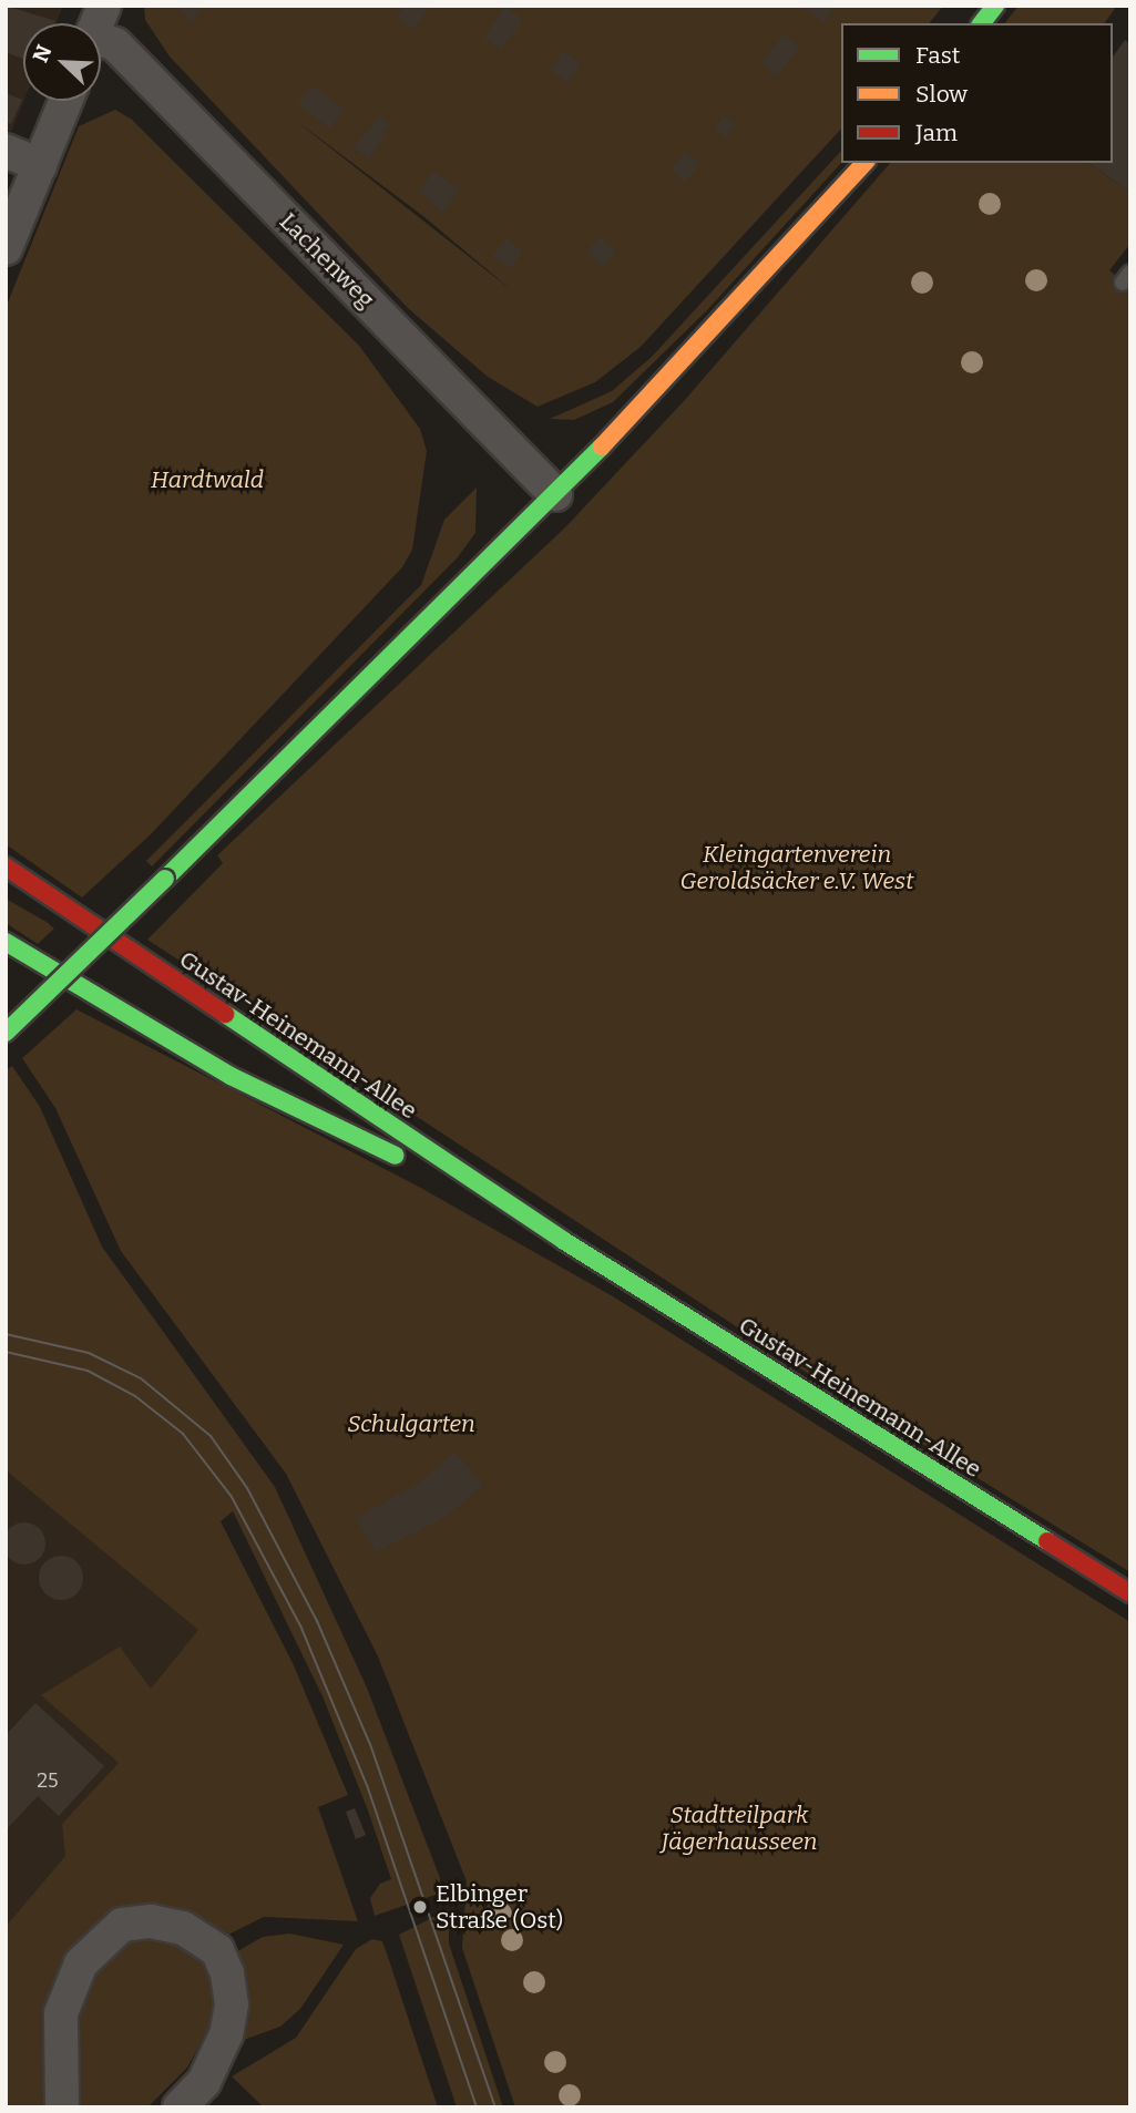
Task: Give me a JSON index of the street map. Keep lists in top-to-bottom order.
{
  "streets": {
    "main road": ["Gustav-Heinemann-Allee"],
    "street": ["Lachenweg"]
  },
  "parks": [
    "Hardtwald",
    "Kleingartenverein Geroldsäcker e.V. West",
    "Schulgarten",
    "Stadtteilpark Jägerhausseen"
  ],
  "places": ["Elbinger Straße (Ost)"],
  "house_numbers": ["25"],
  "legend": ["Fast", "Slow", "Jam"],
  "north": "top left"
}
